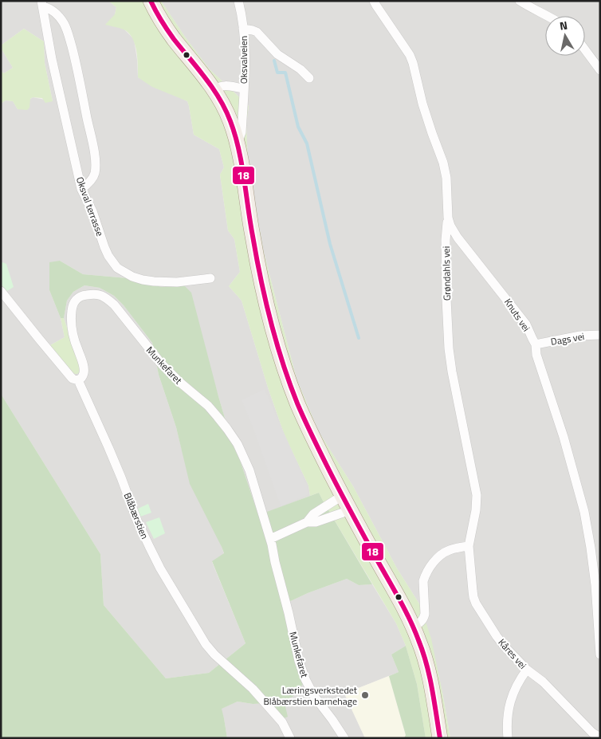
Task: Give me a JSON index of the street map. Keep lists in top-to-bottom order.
{
  "streets": {
    "street": [
      "Oksvalveien",
      "Oksval terrasse",
      "Grøndahls vei",
      "Knuts vei",
      "Dags vei",
      "Munkefaret",
      "Blåbærstien",
      "Kåres vei"
    ]
  },
  "crossings": [
    ["Grøndahls vei", "Knuts vei"],
    ["Grøndahls vei", "Kåres vei"],
    ["Knuts vei", "Dags vei"],
    ["Munkefaret", "Blåbærstien"]
  ],
  "places": ["Læringsverkstedet Blåbærstien barnehage"],
  "lines": ["transit line 18"],
  "north": "top"
}
